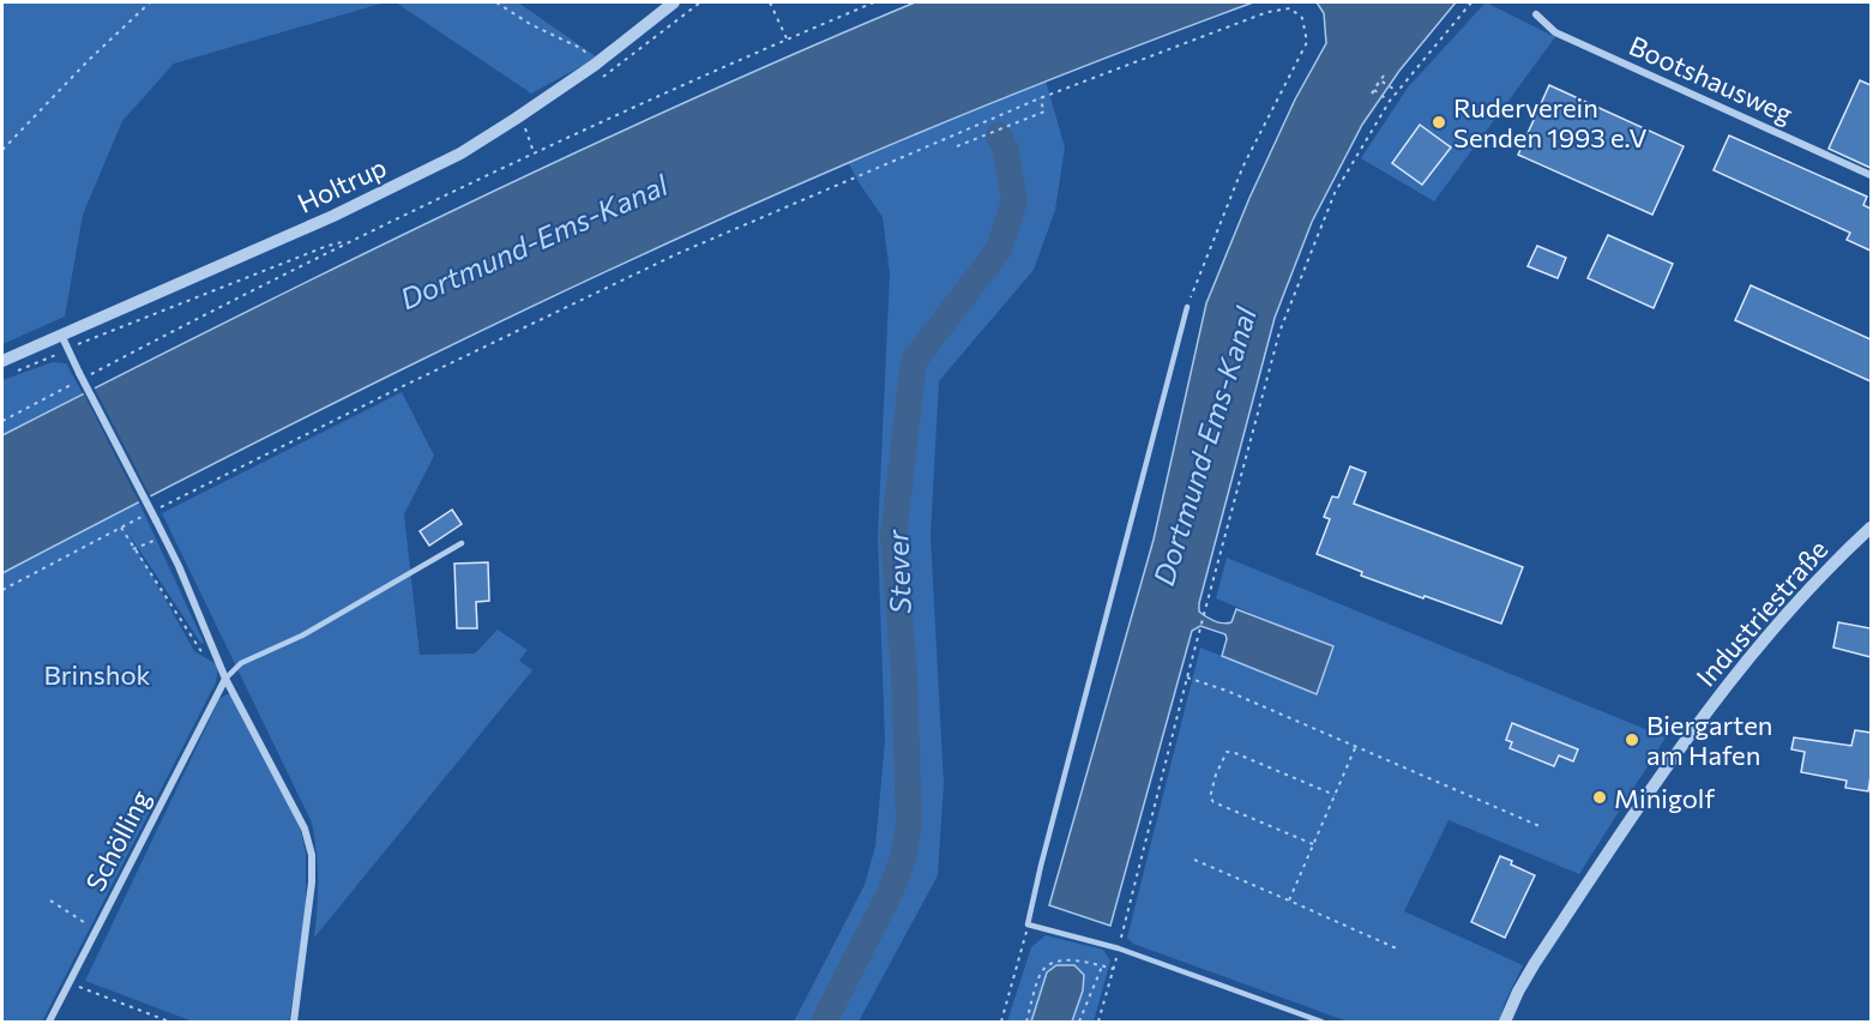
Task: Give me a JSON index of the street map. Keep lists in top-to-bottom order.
{
  "streets": {
    "street": [
      "Bootshausweg",
      "Holtrup",
      "Industriestraße",
      "Schölling"
    ]
  },
  "water": ["Dortmund-Ems-Kanal", "Stever"],
  "parks": ["Brinshok"],
  "places": ["Ruderverein Senden 1993 e.V", "Biergarten am Hafen", "Minigolf"]
}
